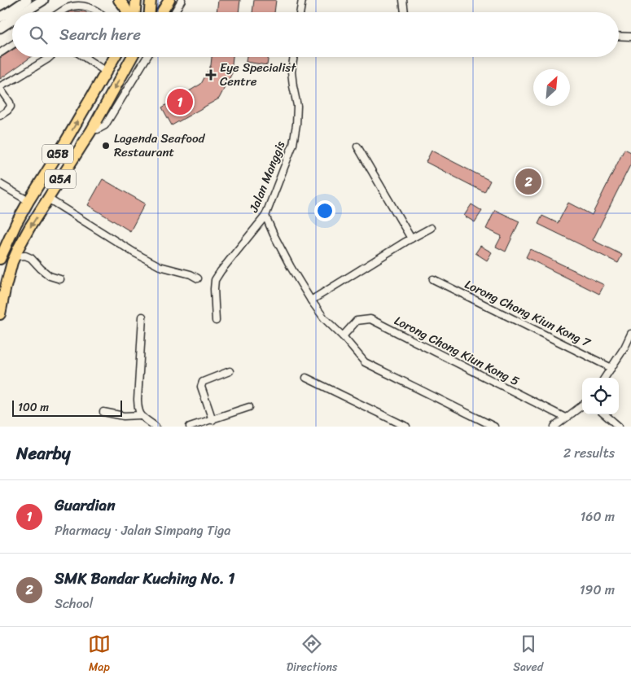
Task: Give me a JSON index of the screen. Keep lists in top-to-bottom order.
{
  "streets": {
    "main road": ["Q5B", "Q5A"],
    "street": ["Jalan Manggis", "Lorong Chong Kiun Kong 7", "Lorong Chong Kiun Kong 5"]
  },
  "places": {
    "health": ["Eye Specialist Centre"],
    "other": ["Lagenda Seafood Restaurant"]
  },
  "scale_bar": "100 m",
  "north": "top right",
  "page": {
    "search": "Search here",
    "pins": ["1", "2"],
    "scale": "100 m",
    "heading": ["Nearby", "2 results"],
    "list": [
      {
        "mark": "1",
        "name": "Guardian",
        "note": "Pharmacy · Jalan Simpang Tiga",
        "value": "160 m"
      },
      {
        "mark": "2",
        "name": "SMK Bandar Kuching No. 1",
        "note": "School",
        "value": "190 m"
      }
    ],
    "nav": ["Map", "Directions", "Saved"]
  }
}
